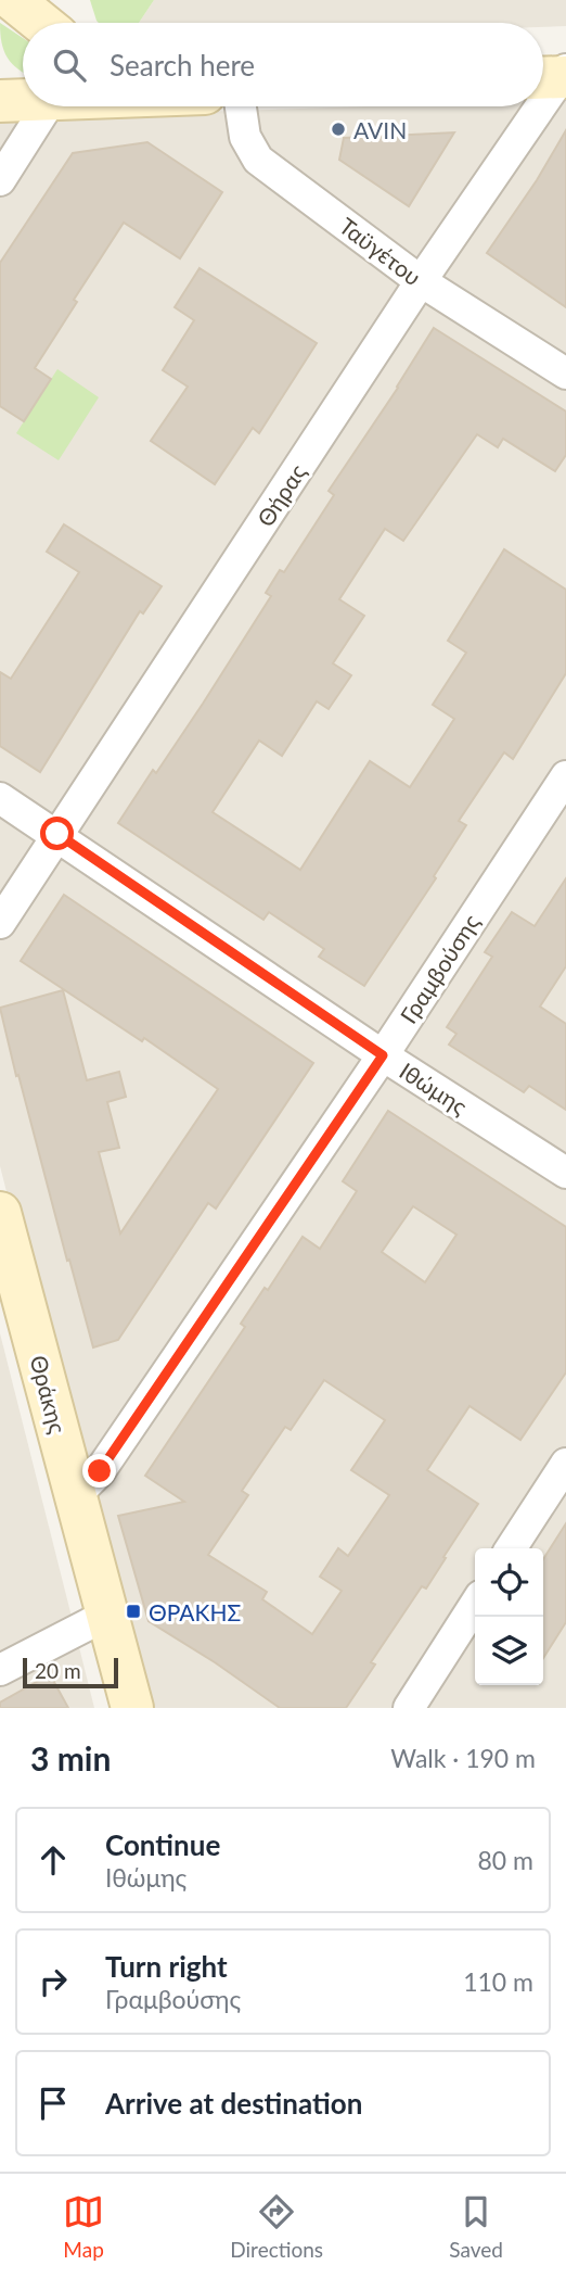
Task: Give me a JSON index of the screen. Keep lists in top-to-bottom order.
{
  "streets": {
    "street": [
      "Ταϋγέτου",
      "Θήρας",
      "Γραμβούσης",
      "Ιθώμης",
      "Θράκης"
    ]
  },
  "crossings": [
    ["Ταϋγέτου", "Θήρας"],
    ["Θήρας", "Ιθώμης"],
    ["Γραμβούσης", "Ιθώμης"],
    ["Γραμβούσης", "Θράκης"]
  ],
  "places": {
    "other": ["AVIN"],
    "transit": ["ΘΡΑΚΗΣ"]
  },
  "scale_bar": "20 m",
  "page": {
    "search": "Search here",
    "scale": "20 m",
    "heading": ["3 min", "Walk · 190 m"],
    "list": [
      ["Continue", "Ιθώμης", "80 m"],
      ["Turn right", "Γραμβούσης", "110 m"],
      "Arrive at destination"
    ],
    "nav": ["Map", "Directions", "Saved"]
  }
}
